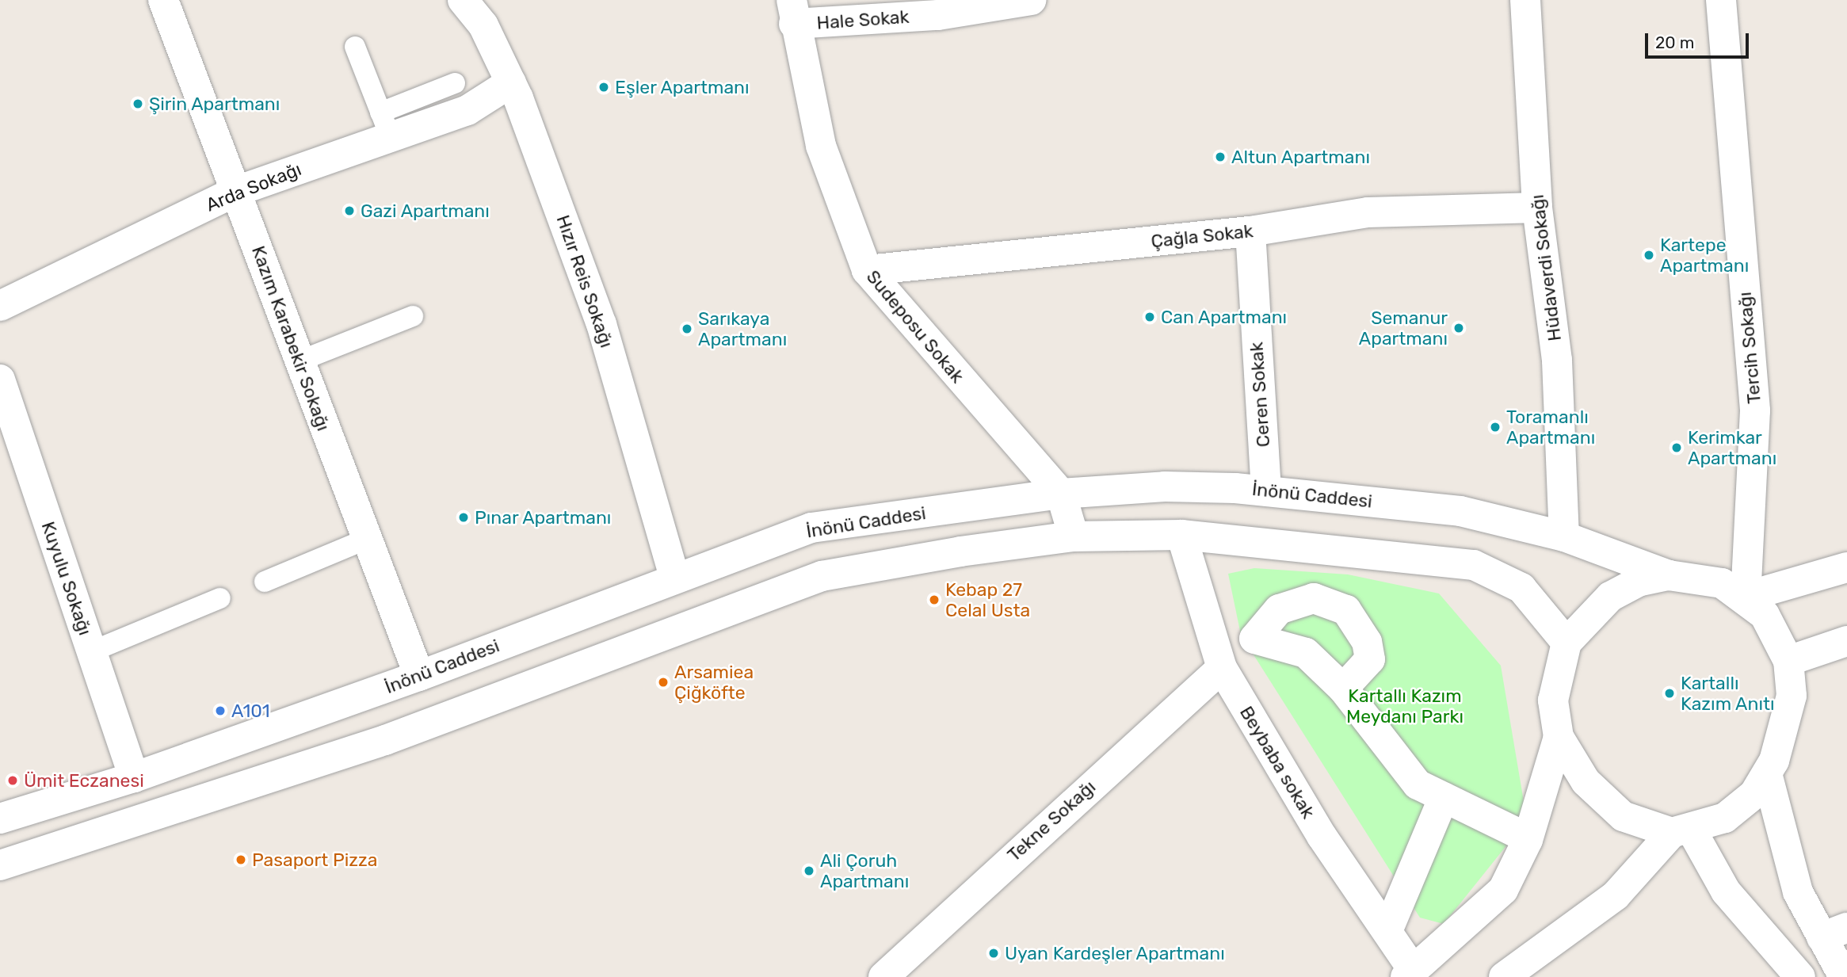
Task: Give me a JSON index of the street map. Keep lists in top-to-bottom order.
{
  "streets": {
    "street": [
      "Hale Sokak",
      "Arda Sokağı",
      "Çağla Sokak",
      "Hüdaverdi Sokağı",
      "Hızır Reis Sokağı",
      "Sudeposu Sokak",
      "Kazım Karabekir Sokağı",
      "Tercih Sokağı",
      "Ceren Sokak",
      "İnönü Caddesi",
      "Kuyulu Sokağı",
      "Beybaba sokak",
      "Tekne Sokağı"
    ]
  },
  "crossings": [
    ["Hale Sokak", "Sudeposu Sokak"],
    ["Arda Sokağı", "Hızır Reis Sokağı"],
    ["Arda Sokağı", "Kazım Karabekir Sokağı"],
    ["Çağla Sokak", "Hüdaverdi Sokağı"],
    ["Çağla Sokak", "Sudeposu Sokak"],
    ["Çağla Sokak", "Ceren Sokak"],
    ["Hüdaverdi Sokağı", "İnönü Caddesi"],
    ["Hızır Reis Sokağı", "İnönü Caddesi"],
    ["Sudeposu Sokak", "İnönü Caddesi"],
    ["Kazım Karabekir Sokağı", "İnönü Caddesi"],
    ["Tercih Sokağı", "İnönü Caddesi"],
    ["Ceren Sokak", "İnönü Caddesi"],
    ["İnönü Caddesi", "Kuyulu Sokağı"],
    ["Beybaba sokak", "Tekne Sokağı"]
  ],
  "parks": ["Kartallı Kazım Meydanı Parkı"],
  "places": [
    "Eşler Apartmanı",
    "Şirin Apartmanı",
    "Altun Apartmanı",
    "Gazi Apartmanı",
    "Kartepe Apartmanı",
    "Can Apartmanı",
    "Semanur Apartmanı",
    "Sarıkaya Apartmanı",
    "Toramanlı Apartmanı",
    "Kerimkar Apartmanı",
    "Pınar Apartmanı",
    "Kebap 27 Celal Usta",
    "Arsamiea Çiğköfte",
    "Kartallı Kazım Anıtı",
    "A101",
    "Ümit Eczanesi",
    "Pasaport Pizza",
    "Ali Çoruh Apartmanı",
    "Uyan Kardeşler Apartmanı"
  ],
  "scale_bar": "20 m"
}
